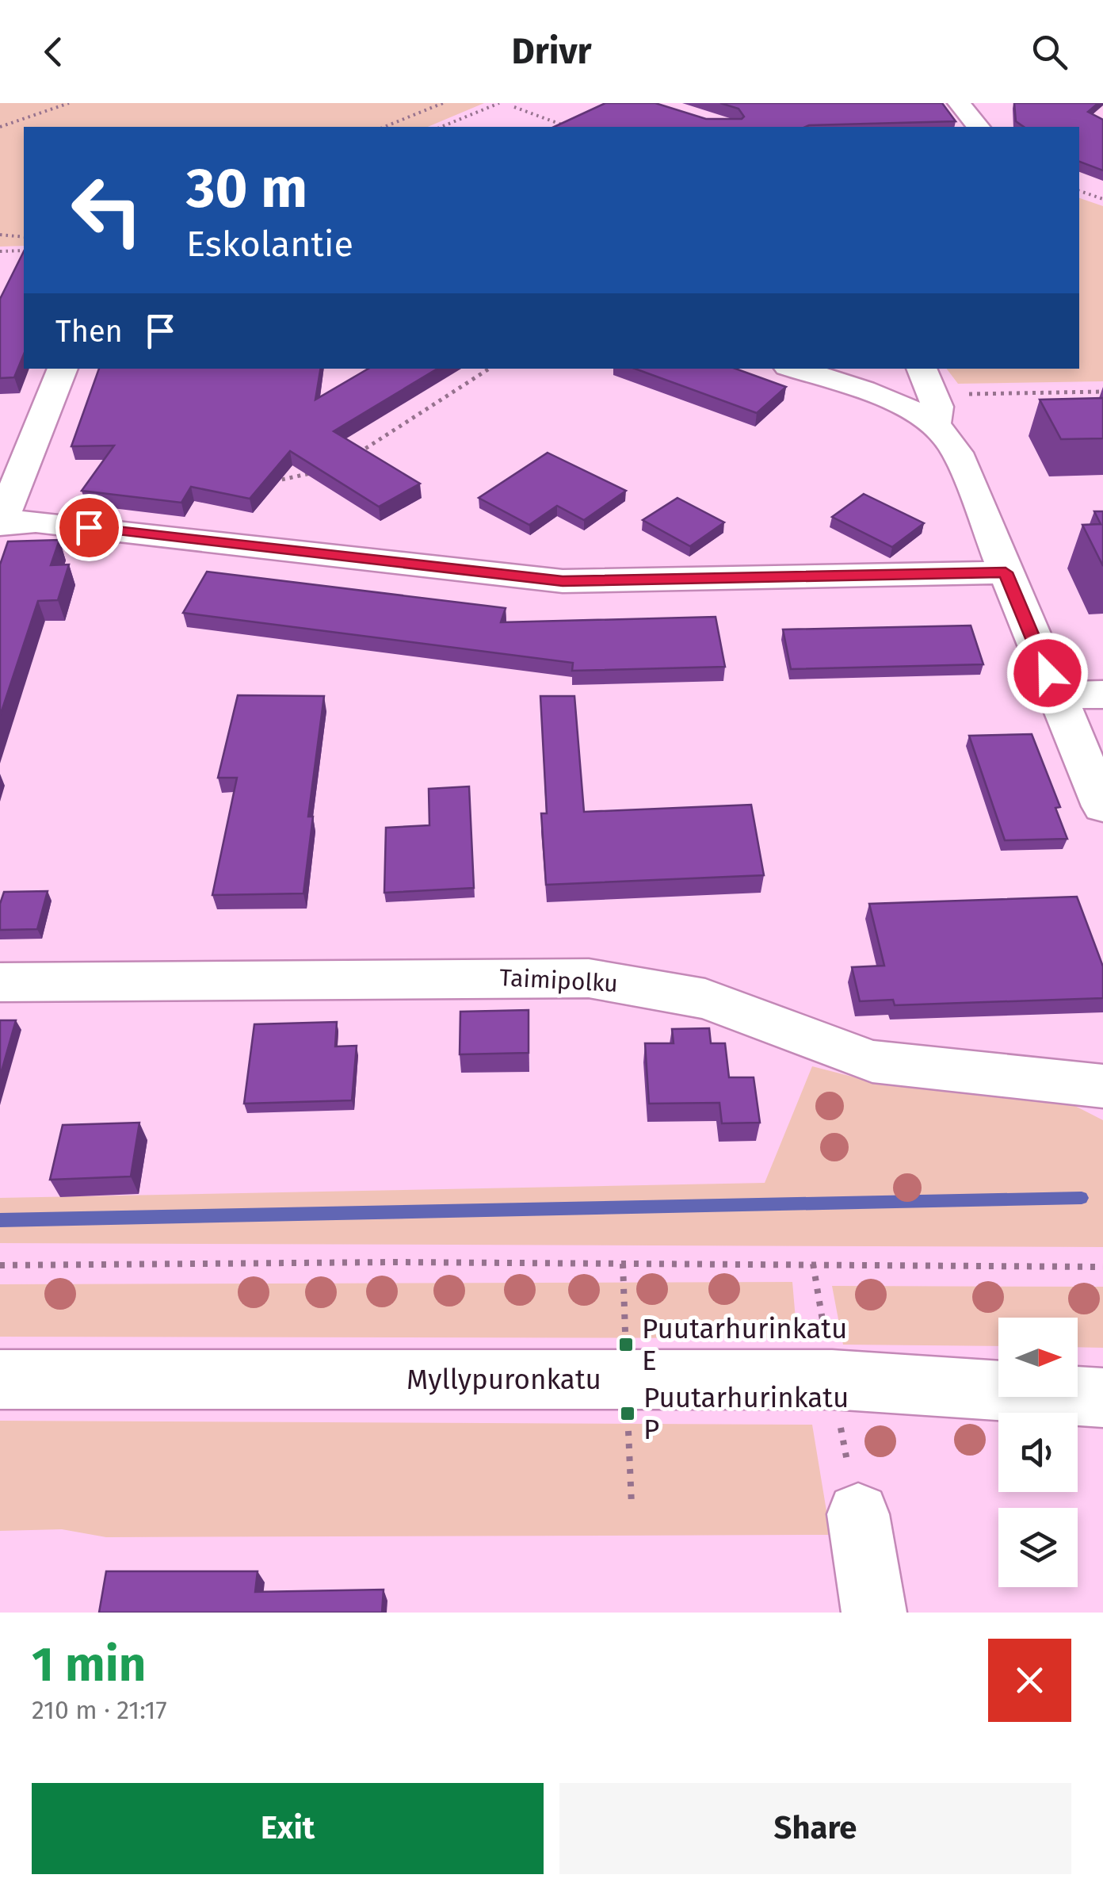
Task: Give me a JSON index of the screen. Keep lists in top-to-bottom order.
{
  "streets": {
    "street": ["Taimipolku", "Myllypuronkatu"]
  },
  "places": {
    "transit": ["Puutarhurinkatu E", "Puutarhurinkatu P"]
  },
  "north": "right",
  "page": {
    "header": "Drivr",
    "turn": ["30 m", "Eskolantie"],
    "then": "Then",
    "heading": ["1 min", "210 m · 21:17"],
    "buttons": ["Exit", "Share"]
  }
}
